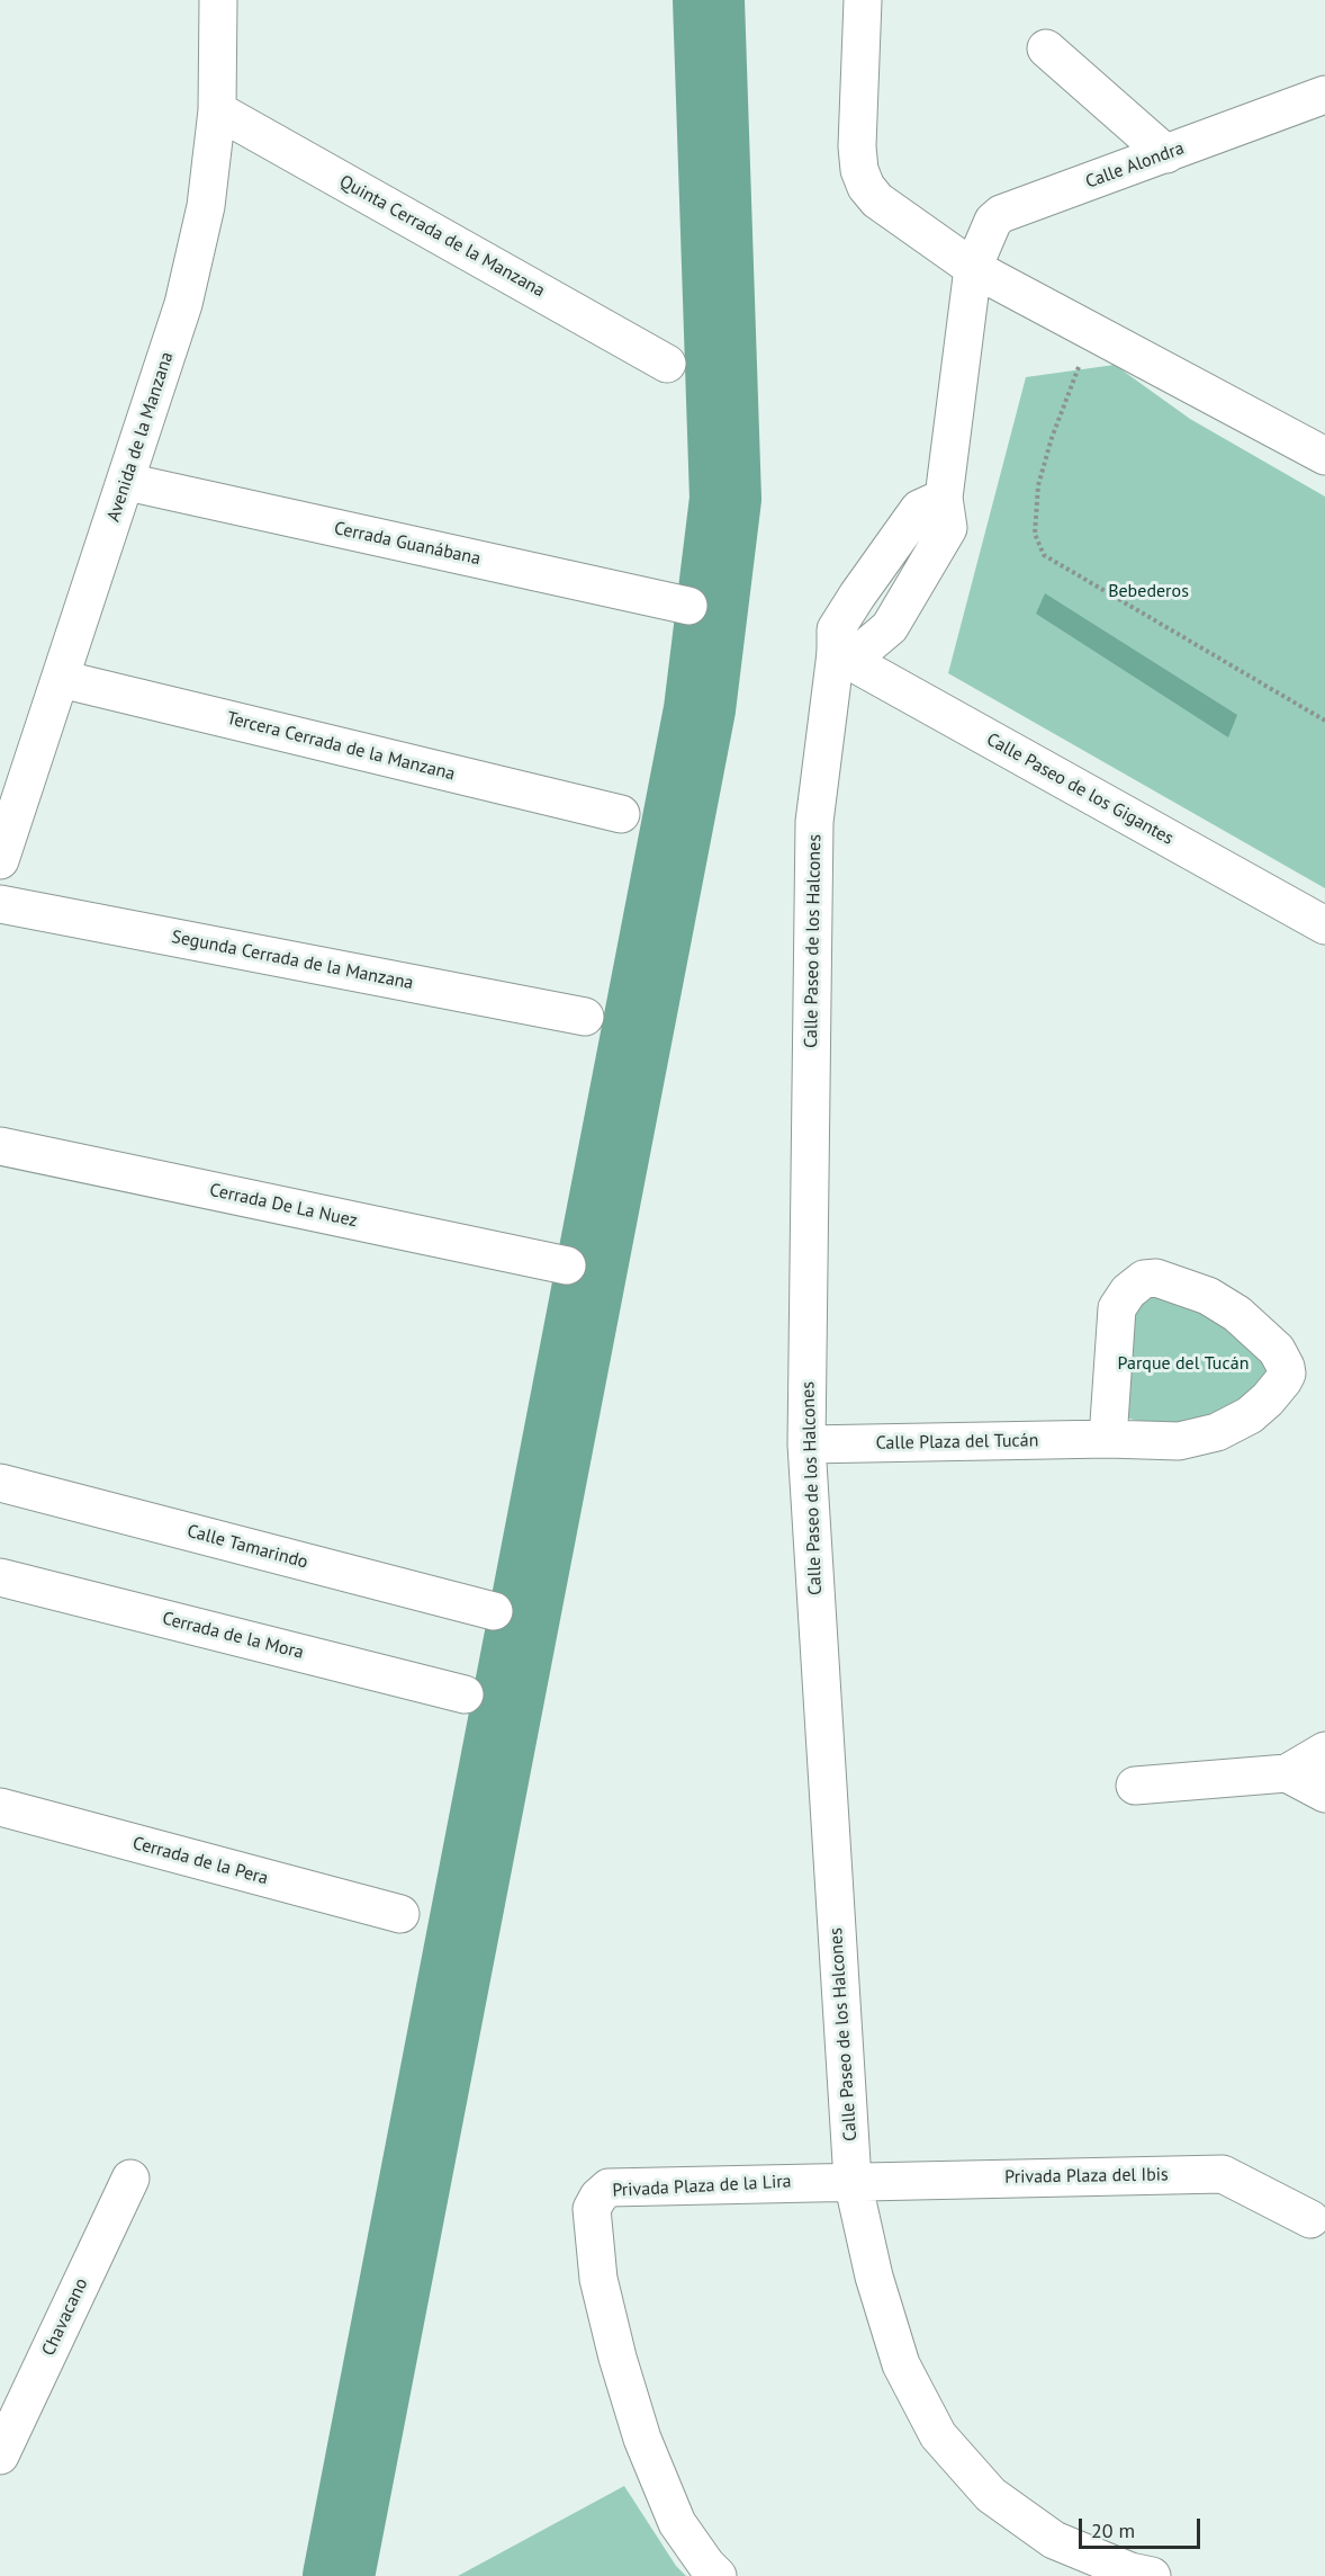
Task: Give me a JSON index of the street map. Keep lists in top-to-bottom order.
{
  "streets": {
    "street": [
      "Calle Alondra",
      "Quinta Cerrada de la Manzana",
      "Avenida de la Manzana",
      "Cerrada Guanábana",
      "Tercera Cerrada de la Manzana",
      "Calle Paseo de los Gigantes",
      "Calle Paseo de los Halcones",
      "Segunda Cerrada de la Manzana",
      "Cerrada De La Nuez",
      "Calle Plaza del Tucán",
      "Calle Tamarindo",
      "Cerrada de la Mora",
      "Cerrada de la Pera",
      "Privada Plaza del Ibis",
      "Privada Plaza de la Lira",
      "Chavacano"
    ]
  },
  "crossings": [
    ["Calle Alondra", "Calle Paseo de los Halcones"],
    ["Quinta Cerrada de la Manzana", "Avenida de la Manzana"],
    ["Avenida de la Manzana", "Cerrada Guanábana"],
    ["Avenida de la Manzana", "Tercera Cerrada de la Manzana"],
    ["Calle Paseo de los Gigantes", "Calle Paseo de los Halcones"],
    ["Calle Paseo de los Halcones", "Calle Plaza del Tucán"],
    ["Calle Paseo de los Halcones", "Privada Plaza del Ibis"],
    ["Calle Paseo de los Halcones", "Privada Plaza de la Lira"],
    ["Privada Plaza del Ibis", "Privada Plaza de la Lira"]
  ],
  "parks": ["Bebederos", "Parque del Tucán"],
  "scale_bar": "20 m"
}
